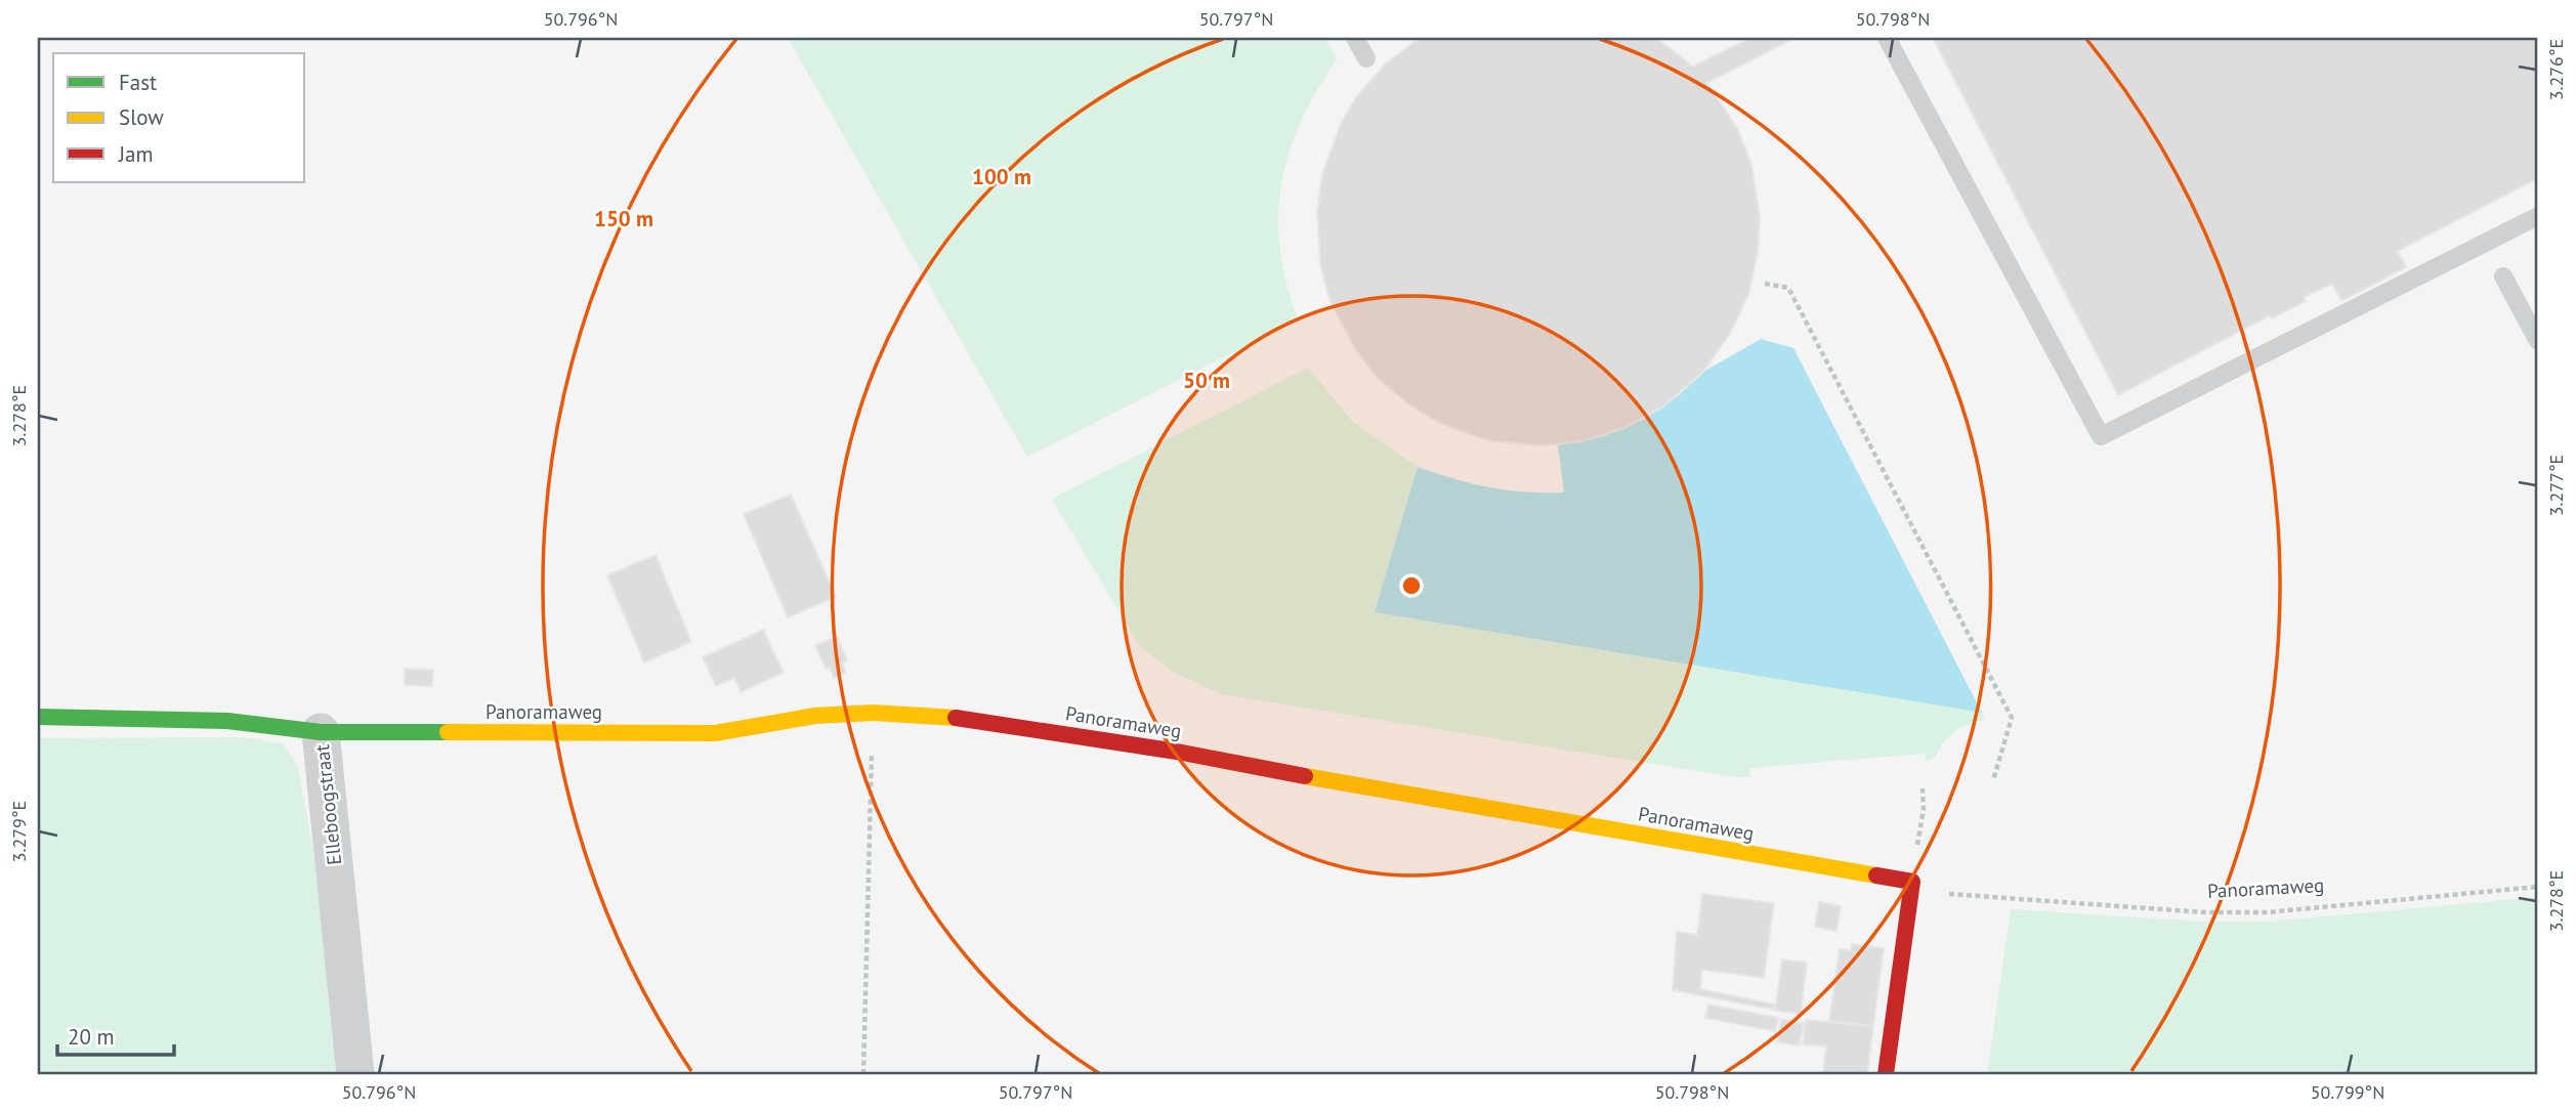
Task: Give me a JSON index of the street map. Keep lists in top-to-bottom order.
{
  "streets": {
    "street": ["Panoramaweg", "Elleboogstraat"]
  },
  "crossings": [
    ["Panoramaweg", "Elleboogstraat"]
  ],
  "legend": ["Fast", "Slow", "Jam"],
  "scale_bar": "20 m",
  "coordinates": [
    "50.796°N",
    "50.797°N",
    "50.798°N",
    "3.276°E",
    "3.278°E",
    "3.277°E",
    "3.279°E",
    "50.799°N"
  ],
  "rings": ["100 m", "150 m", "50 m"]
}
